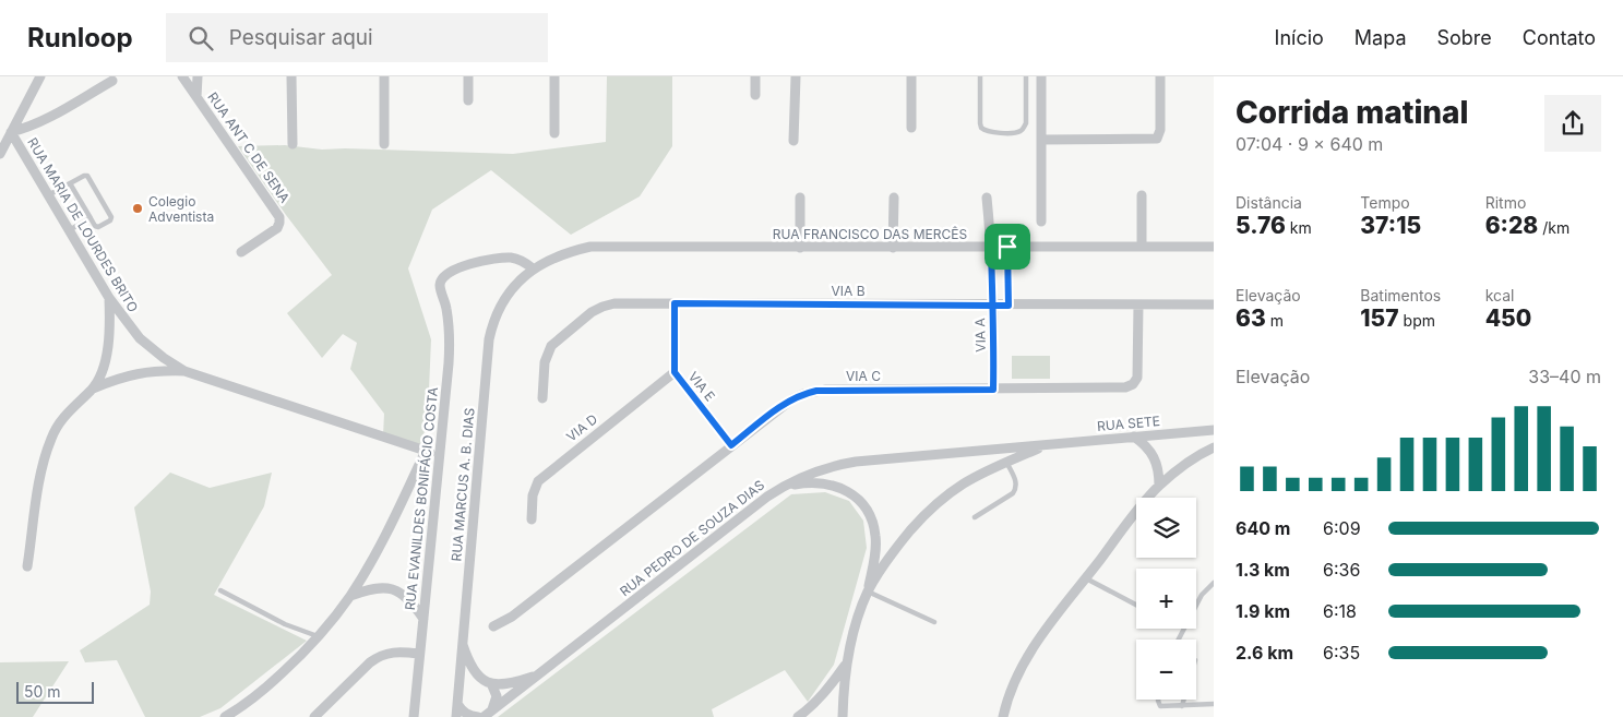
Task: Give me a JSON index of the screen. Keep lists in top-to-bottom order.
{
  "streets": {
    "street": [
      "RUA ANT C DE SENA",
      "RUA MARIA DE LOURDES BRITO",
      "RUA FRANCISCO DAS MERCÊS",
      "VIA B",
      "VIA A",
      "VIA C",
      "VIA E",
      "RUA SETE",
      "VIA D",
      "RUA MARCUS A. B. DIAS",
      "RUA EVANILDES BONIFÁCIO COSTA",
      "RUA PEDRO DE SOUZA DIAS"
    ]
  },
  "crossings": [
    ["RUA MARIA DE LOURDES BRITO", "RUA EVANILDES BONIFÁCIO COSTA"],
    ["RUA FRANCISCO DAS MERCÊS", "VIA A"],
    ["RUA FRANCISCO DAS MERCÊS", "RUA MARCUS A. B. DIAS"],
    ["RUA FRANCISCO DAS MERCÊS", "RUA EVANILDES BONIFÁCIO COSTA"],
    ["VIA B", "VIA A"],
    ["VIA B", "VIA C"],
    ["VIA B", "VIA E"],
    ["VIA A", "VIA C"],
    ["VIA C", "VIA E"],
    ["VIA E", "VIA D"],
    ["RUA SETE", "RUA PEDRO DE SOUZA DIAS"],
    ["RUA MARCUS A. B. DIAS", "RUA EVANILDES BONIFÁCIO COSTA"],
    ["RUA MARCUS A. B. DIAS", "RUA PEDRO DE SOUZA DIAS"]
  ],
  "places": ["Colegio Adventista"],
  "scale_bar": "50 m",
  "page": {
    "header": "Runloop",
    "search": "Pesquisar aqui",
    "nav": [
      "Início",
      "Mapa",
      "Sobre",
      "Contato"
    ],
    "heading": ["Corrida matinal", "07:04 · 9 × 640 m"],
    "stats": [
      ["Distância", "5.76 km"],
      ["Tempo", "37:15"],
      ["Ritmo", "6:28 /km"],
      ["Elevação", "63 m"],
      ["Batimentos", "157 bpm"],
      ["kcal", "450"]
    ],
    "chart": ["Elevação", "33–40 m"],
    "map_buttons": ["+", "−"],
    "list": [
      {
        "name": "640 m",
        "note": "6:09"
      },
      {
        "name": "1.3 km",
        "note": "6:36"
      },
      {
        "name": "1.9 km",
        "note": "6:18"
      },
      {
        "name": "2.6 km",
        "note": "6:35"
      }
    ],
    "scale": "50 m"
  }
}
